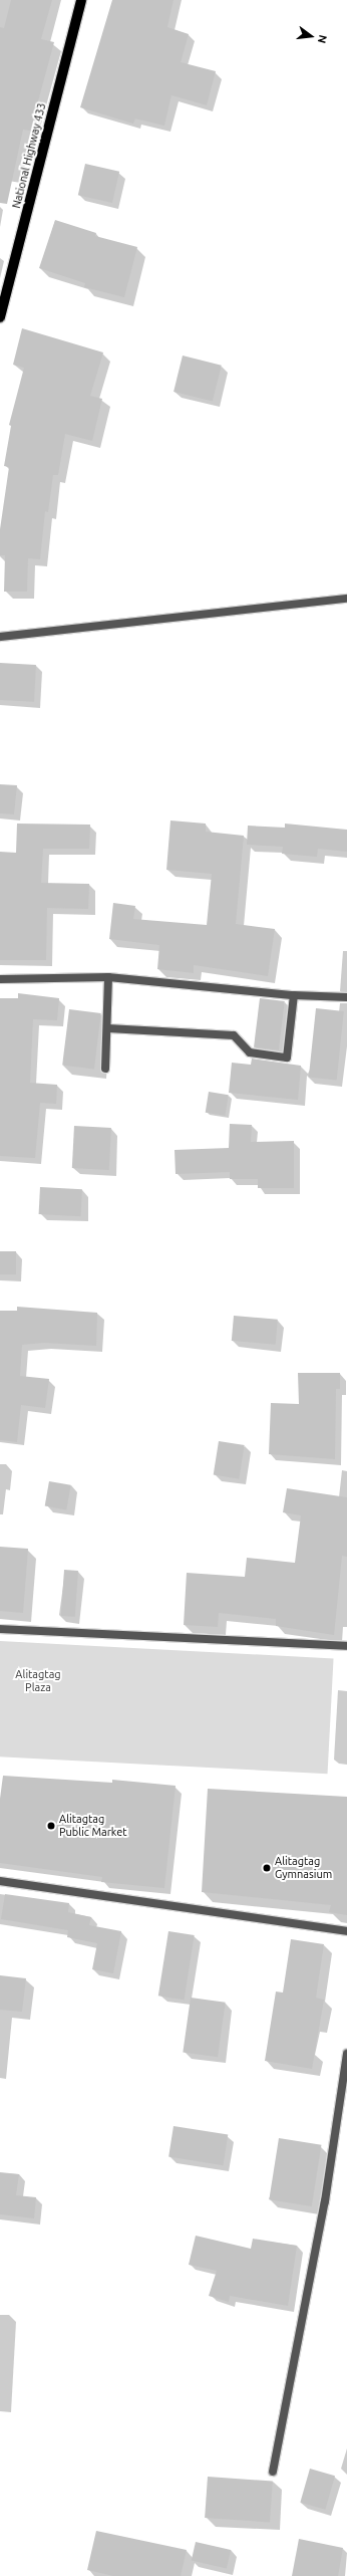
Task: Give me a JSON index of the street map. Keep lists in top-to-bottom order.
{
  "streets": {
    "main road": ["National Highway 433"]
  },
  "parks": ["Alitagtag Plaza"],
  "places": ["Alitagtag Public Market", "Alitagtag Gymnasium"],
  "north": "right"
}
